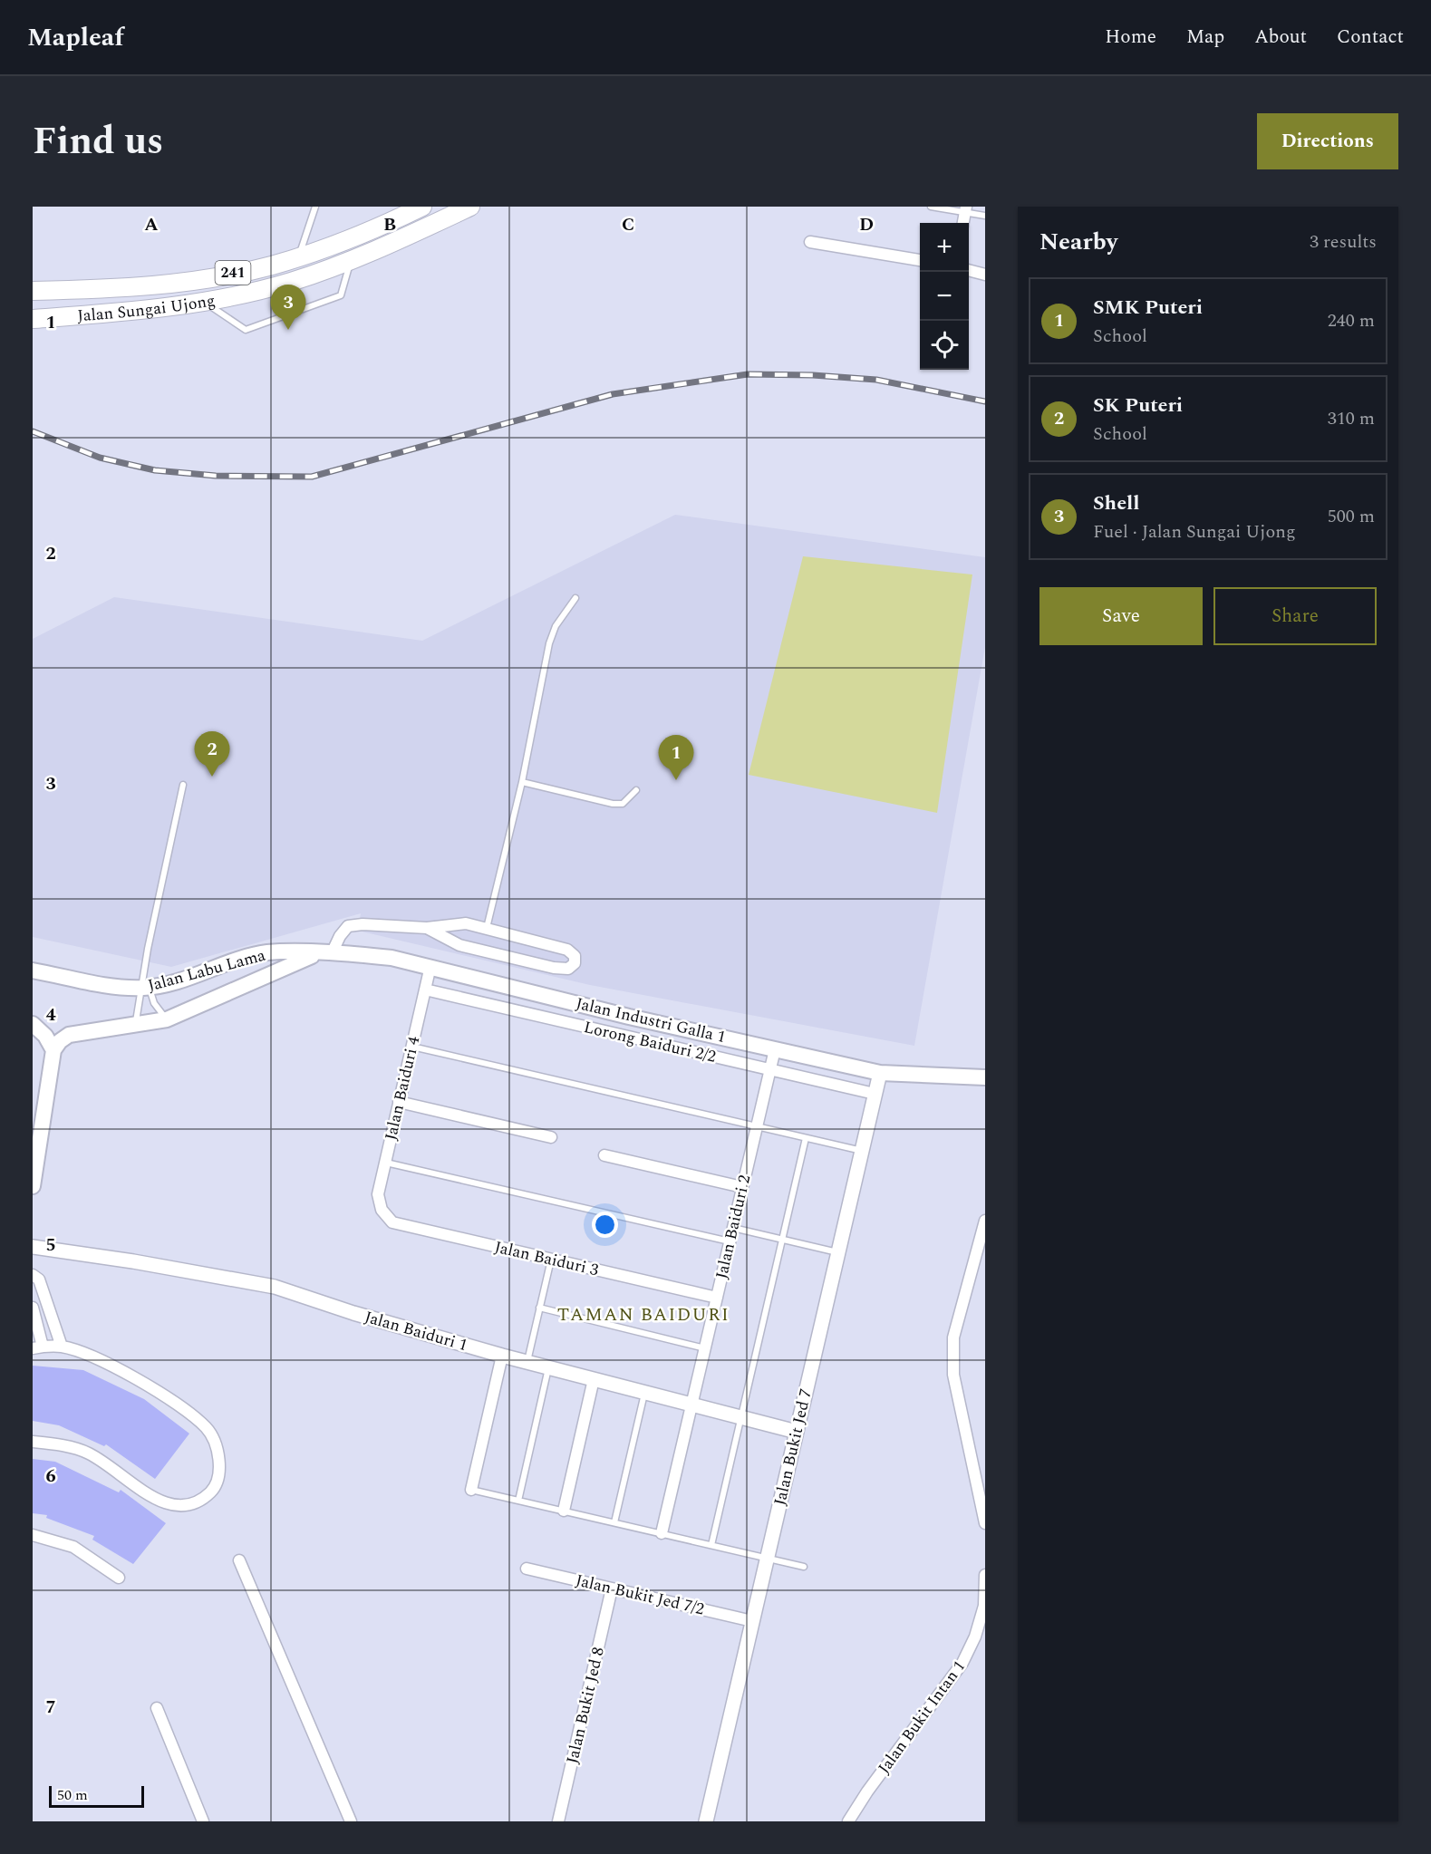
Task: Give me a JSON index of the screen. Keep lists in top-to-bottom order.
{
  "streets": {
    "highway": ["241", "Jalan Sungai Ujong"],
    "main road": ["Jalan Labu Lama", "Jalan Industri Galla 1"],
    "street": [
      "Lorong Baiduri 2/2",
      "Jalan Baiduri 4",
      "Jalan Baiduri 2",
      "Jalan Baiduri 3",
      "Jalan Baiduri 1",
      "Jalan Bukit Jed 7",
      "Jalan Bukit Jed 7/2",
      "Jalan Bukit Jed 8",
      "Jalan Bukit Intan 1"
    ]
  },
  "crossings": [
    ["Jalan Labu Lama", "Jalan Industri Galla 1"],
    ["Jalan Industri Galla 1", "Jalan Baiduri 4"],
    ["Jalan Industri Galla 1", "Jalan Baiduri 2"],
    ["Jalan Industri Galla 1", "Jalan Bukit Jed 7"],
    ["Lorong Baiduri 2/2", "Jalan Baiduri 4"],
    ["Lorong Baiduri 2/2", "Jalan Baiduri 2"],
    ["Lorong Baiduri 2/2", "Jalan Bukit Jed 7"],
    ["Jalan Baiduri 4", "Jalan Baiduri 3"],
    ["Jalan Baiduri 2", "Jalan Baiduri 3"],
    ["Jalan Baiduri 2", "Jalan Baiduri 1"],
    ["Jalan Baiduri 1", "Jalan Bukit Jed 7"],
    ["Jalan Bukit Jed 7", "Jalan Bukit Jed 7/2"],
    ["Jalan Bukit Jed 7/2", "Jalan Bukit Jed 8"]
  ],
  "districts": ["TAMAN BAIDURI"],
  "scale_bar": "50 m",
  "page": {
    "header": "Mapleaf",
    "nav": [
      "Home",
      "Map",
      "About",
      "Contact"
    ],
    "title": "Find us",
    "buttons": [
      "Directions",
      ["Save", "Share"]
    ],
    "heading": ["Nearby", "3 results"],
    "map_buttons": ["+", "−"],
    "list": [
      {
        "mark": "1",
        "name": "SMK Puteri",
        "note": "School",
        "value": "240 m"
      },
      {
        "mark": "2",
        "name": "SK Puteri",
        "note": "School",
        "value": "310 m"
      },
      {
        "mark": "3",
        "name": "Shell",
        "note": "Fuel · Jalan Sungai Ujong",
        "value": "500 m"
      }
    ],
    "pins": ["3", "2", "1"],
    "scale": "50 m"
  },
  "grid": {
    "columns": [
      "A",
      "B",
      "C",
      "D"
    ],
    "rows": [
      "1",
      "2",
      "3",
      "4",
      "5",
      "6",
      "7"
    ]
  }
}
